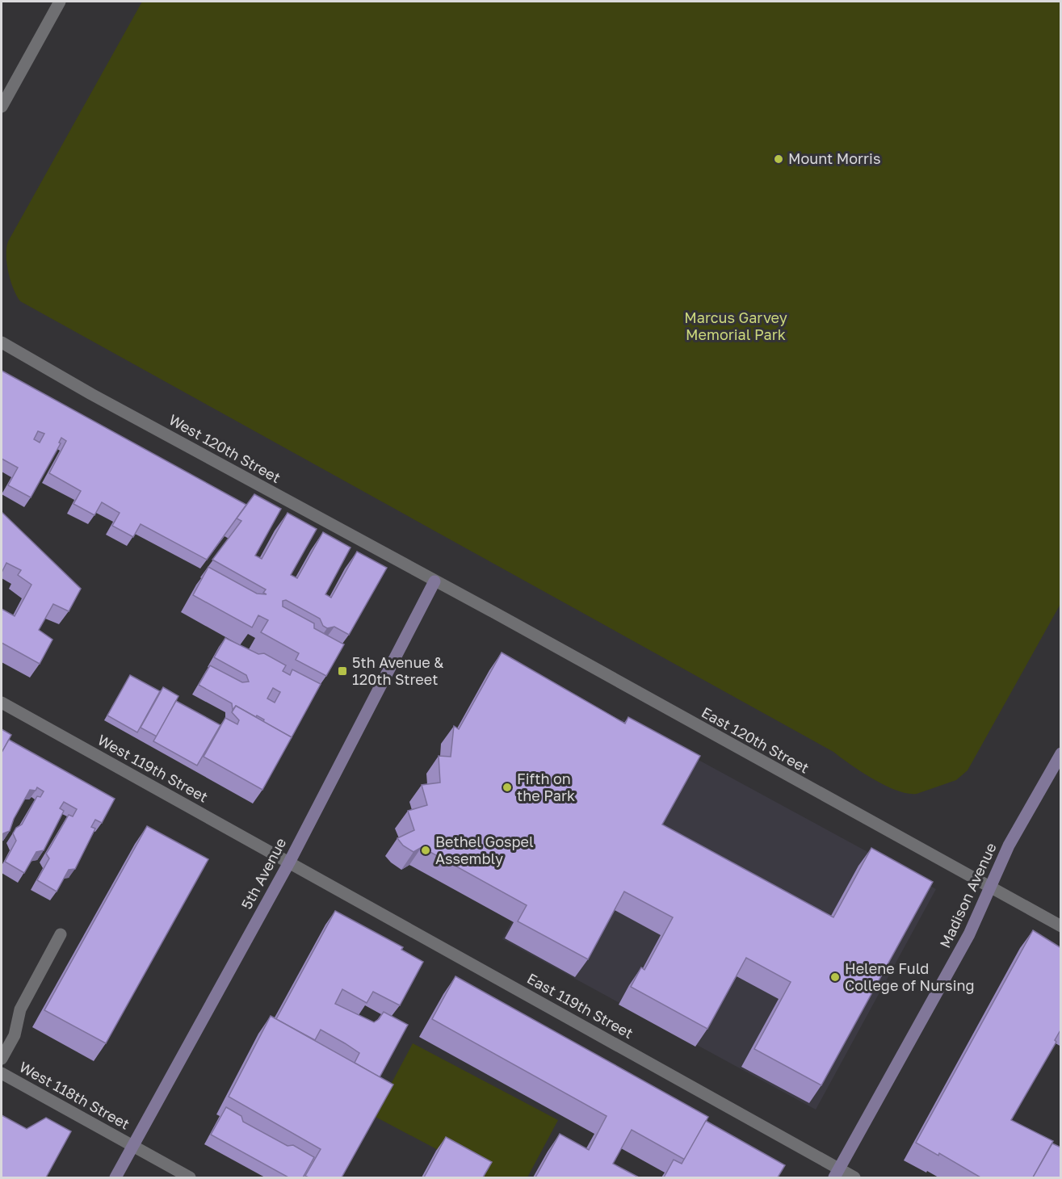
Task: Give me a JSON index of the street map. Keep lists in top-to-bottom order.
{
  "streets": {
    "main road": ["5th Avenue", "Madison Avenue"],
    "street": [
      "West 120th Street",
      "East 120th Street",
      "West 119th Street",
      "East 119th Street",
      "West 118th Street"
    ]
  },
  "crossings": [
    ["West 120th Street", "East 120th Street"],
    ["West 120th Street", "5th Avenue"],
    ["East 120th Street", "5th Avenue"],
    ["East 120th Street", "Madison Avenue"],
    ["West 119th Street", "5th Avenue"],
    ["West 119th Street", "East 119th Street"],
    ["5th Avenue", "East 119th Street"],
    ["5th Avenue", "West 118th Street"],
    ["Madison Avenue", "East 119th Street"]
  ],
  "parks": ["Marcus Garvey Memorial Park"],
  "places": {
    "other": [
      "Mount Morris",
      "Fifth on the Park",
      "Bethel Gospel Assembly",
      "Helene Fuld College of Nursing"
    ],
    "transit": ["5th Avenue & 120th Street"]
  }
}
